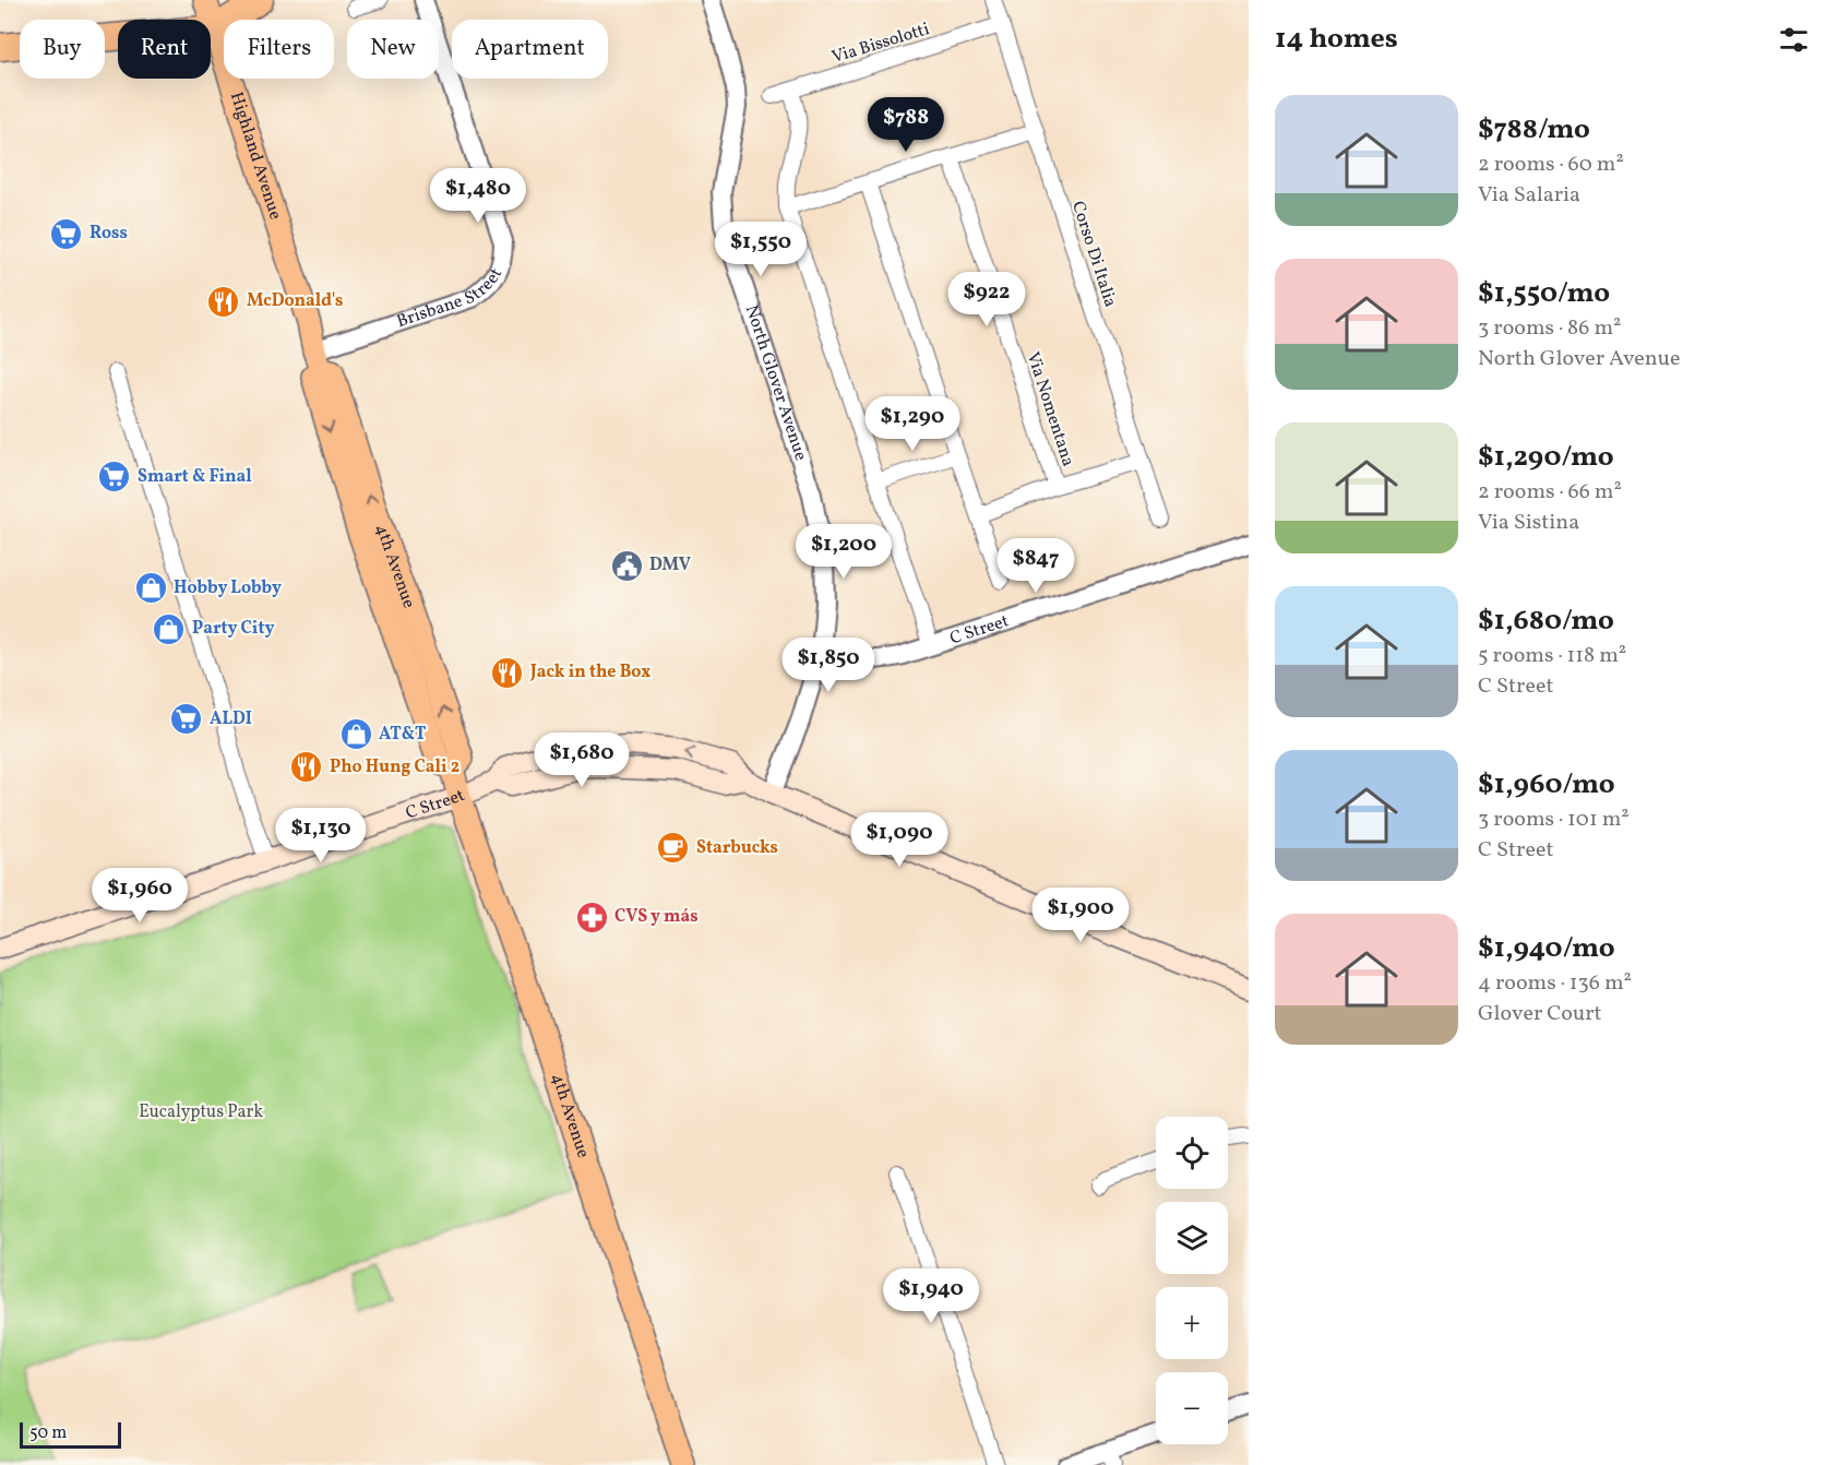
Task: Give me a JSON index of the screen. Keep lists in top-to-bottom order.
{
  "streets": {
    "main road": ["Highland Avenue", "4th Avenue", "C Street"],
    "street": [
      "Via Bissolotti",
      "Corso Di Italia",
      "Brisbane Street",
      "North Glover Avenue",
      "Via Nomentana"
    ]
  },
  "crossings": [
    ["Via Bissolotti", "Corso Di Italia"],
    ["Highland Avenue", "4th Avenue"],
    ["Brisbane Street", "4th Avenue"],
    ["North Glover Avenue", "C Street"],
    ["4th Avenue", "C Street"]
  ],
  "parks": ["Eucalyptus Park"],
  "places": {
    "supermarket": ["Ross", "Smart & Final", "ALDI"],
    "restaurant": ["McDonald's", "Jack in the Box", "Pho Hung Cali 2"],
    "public building": ["DMV"],
    "shop": ["Hobby Lobby", "Party City", "AT&T"],
    "cafe": ["Starbucks"],
    "pharmacy": ["CVS y más"]
  },
  "scale_bar": "50 m",
  "page": {
    "heading": "14 homes",
    "chip": [
      "Buy",
      "Rent",
      "Filters",
      "New",
      "Apartment"
    ],
    "list": [
      {
        "name": "$788/mo",
        "note": "2 rooms · 60 m² · Via Salaria"
      },
      {
        "name": "$1,550/mo",
        "note": "3 rooms · 86 m² · North Glover Avenue"
      },
      {
        "name": "$1,290/mo",
        "note": "2 rooms · 66 m² · Via Sistina"
      },
      {
        "name": "$1,680/mo",
        "note": "5 rooms · 118 m² · C Street"
      },
      {
        "name": "$1,960/mo",
        "note": "3 rooms · 101 m² · C Street"
      },
      {
        "name": "$1,940/mo",
        "note": "4 rooms · 136 m² · Glover Court"
      }
    ],
    "price": [
      "$788",
      "$1,480",
      "$1,550",
      "$922",
      "$1,290",
      "$1,200",
      "$847",
      "$1,850",
      "$1,680",
      "$1,130",
      "$1,090",
      "$1,960",
      "$1,900",
      "$1,940"
    ],
    "map_buttons": ["+", "−"],
    "scale": "50 m"
  }
}
